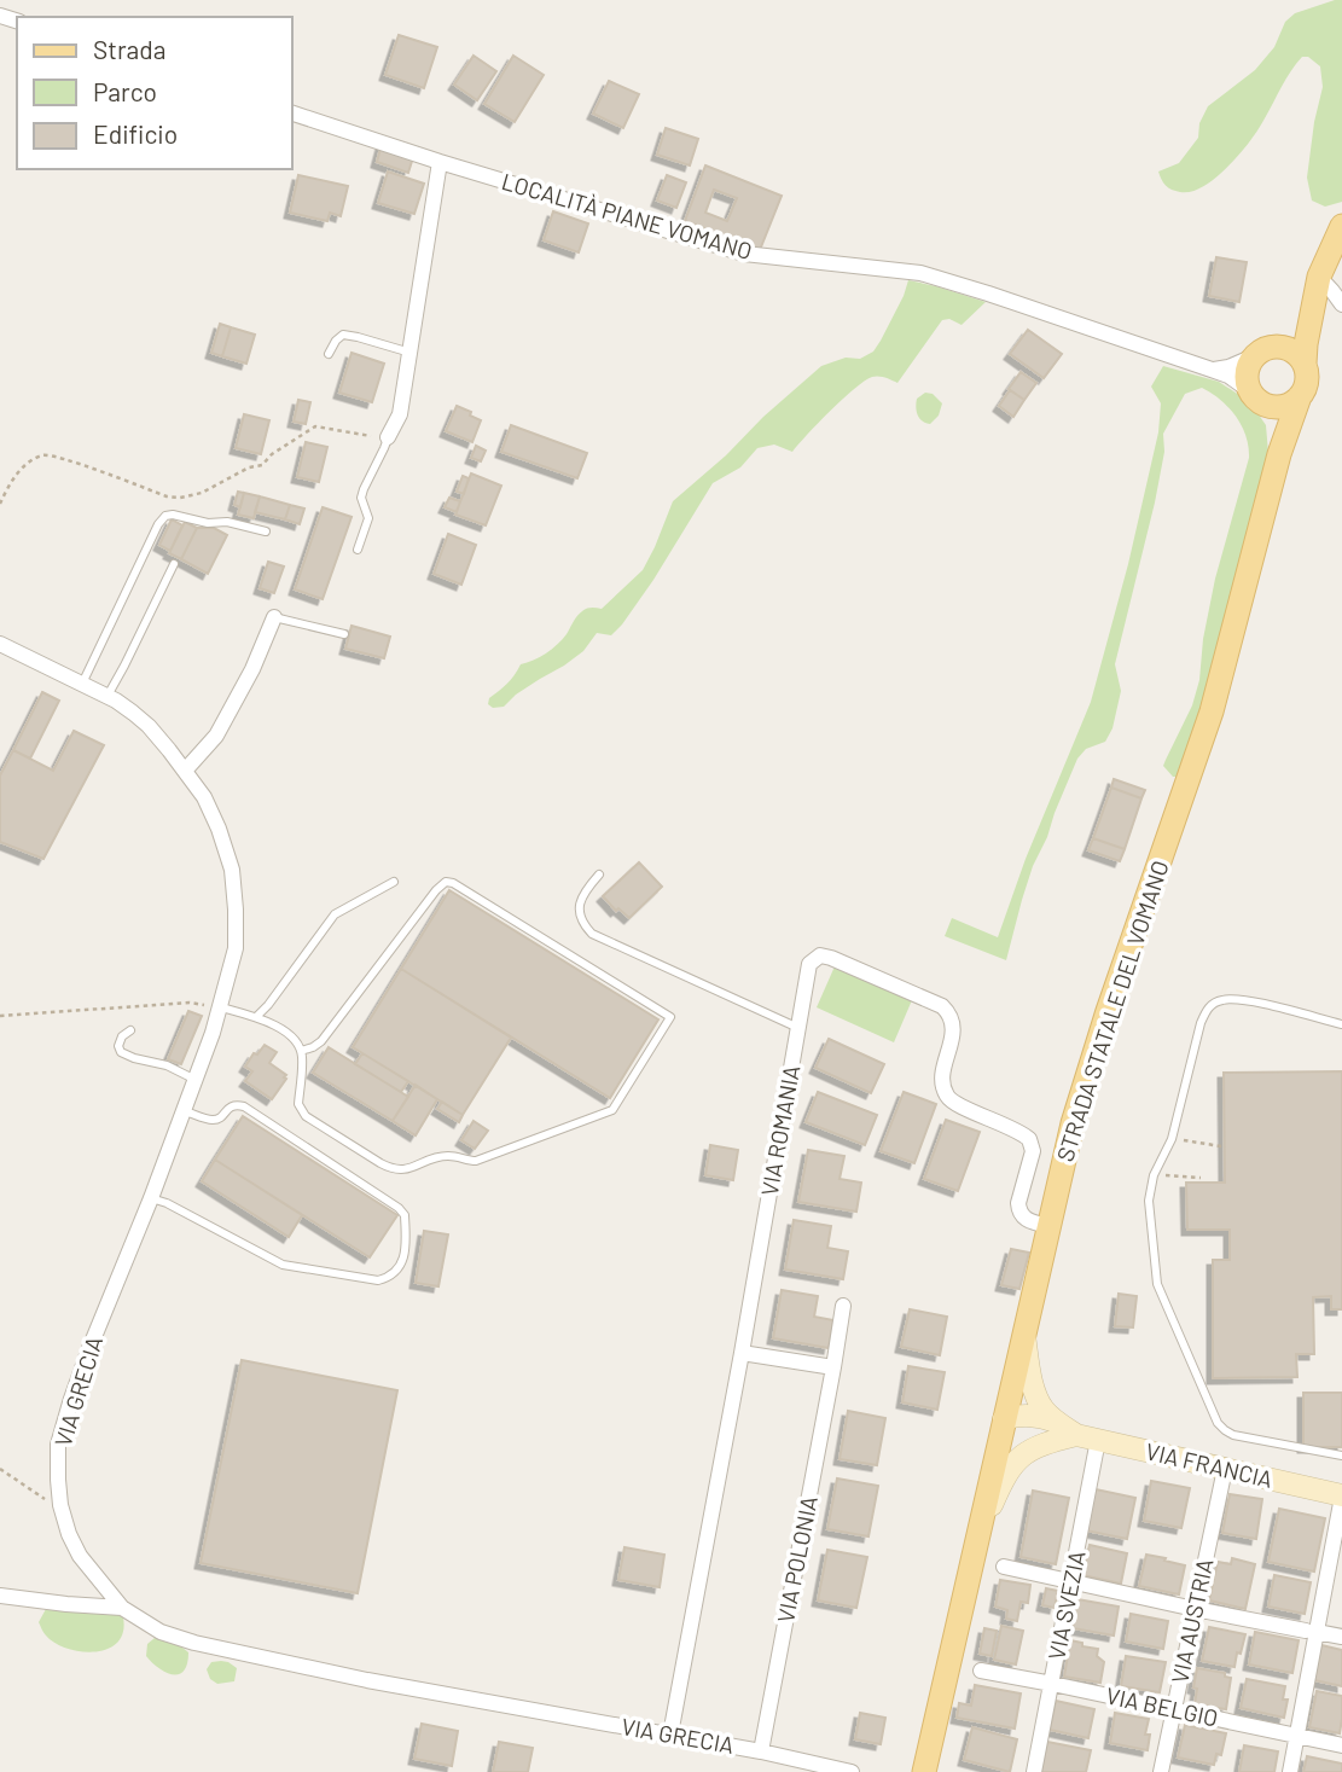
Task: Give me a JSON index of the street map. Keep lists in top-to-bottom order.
{
  "streets": {
    "main road": ["STRADA STATALE DEL VOMANO", "VIA FRANCIA"],
    "street": [
      "LOCALITÀ PIANE VOMANO",
      "VIA ROMANIA",
      "VIA GRECIA",
      "VIA POLONIA",
      "VIA SVEZIA",
      "VIA AUSTRIA",
      "VIA BELGIO"
    ]
  },
  "crossings": [
    ["LOCALITÀ PIANE VOMANO", "STRADA STATALE DEL VOMANO"],
    ["STRADA STATALE DEL VOMANO", "VIA ROMANIA"],
    ["STRADA STATALE DEL VOMANO", "VIA FRANCIA"],
    ["VIA ROMANIA", "VIA GRECIA"],
    ["VIA GRECIA", "VIA POLONIA"],
    ["VIA FRANCIA", "VIA SVEZIA"],
    ["VIA FRANCIA", "VIA AUSTRIA"],
    ["VIA SVEZIA", "VIA BELGIO"],
    ["VIA AUSTRIA", "VIA BELGIO"]
  ],
  "legend": ["Strada", "Parco", "Edificio"]
}
